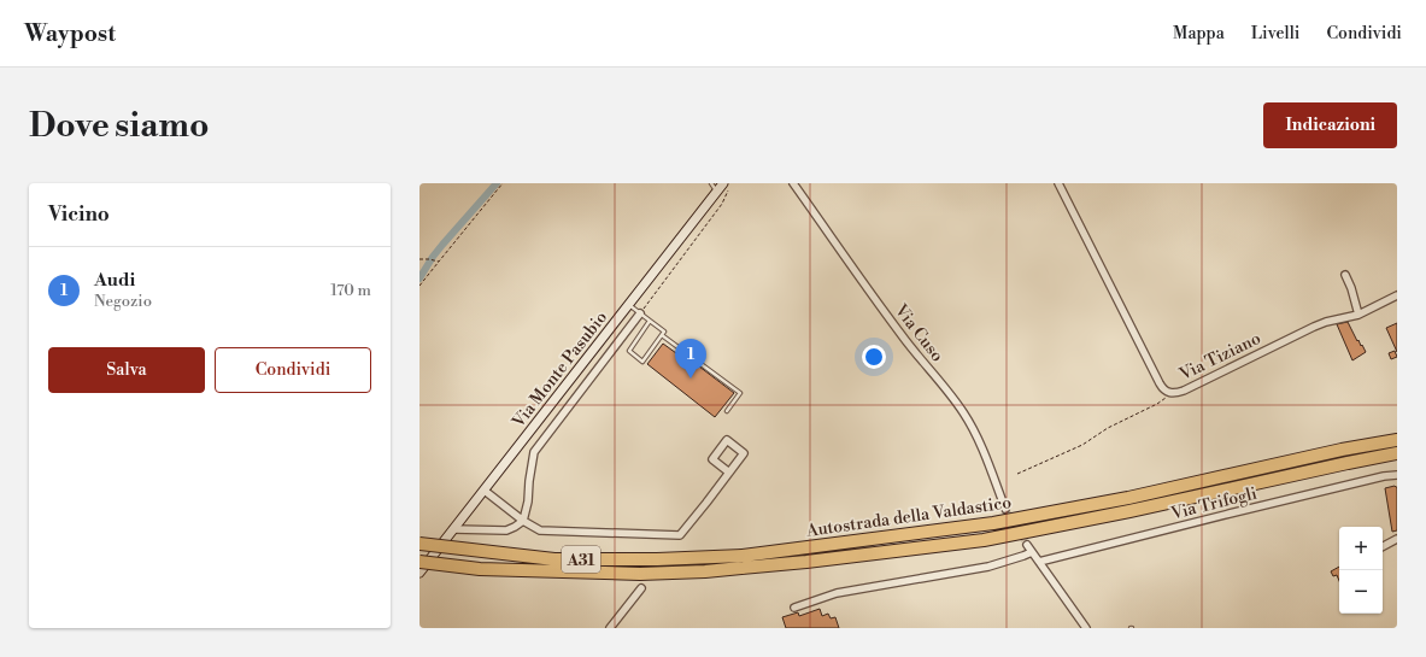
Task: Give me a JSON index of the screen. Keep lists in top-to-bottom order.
{
  "streets": {
    "highway": ["Autostrada della Valdastico", "A31"],
    "main road": ["Via Monte Pasubio"],
    "street": ["Via Cuso", "Via Tiziano", "Via Trifogli"]
  },
  "page": {
    "header": "Waypost",
    "nav": ["Mappa", "Livelli", "Condividi"],
    "buttons": [
      "Indicazioni",
      ["Salva", "Condividi"]
    ],
    "title": "Dove siamo",
    "heading": "Vicino",
    "list": [
      {
        "mark": "1",
        "name": "Audi",
        "note": "Negozio",
        "value": "170 m"
      }
    ],
    "pins": "1",
    "map_buttons": ["+", "−"]
  }
}
